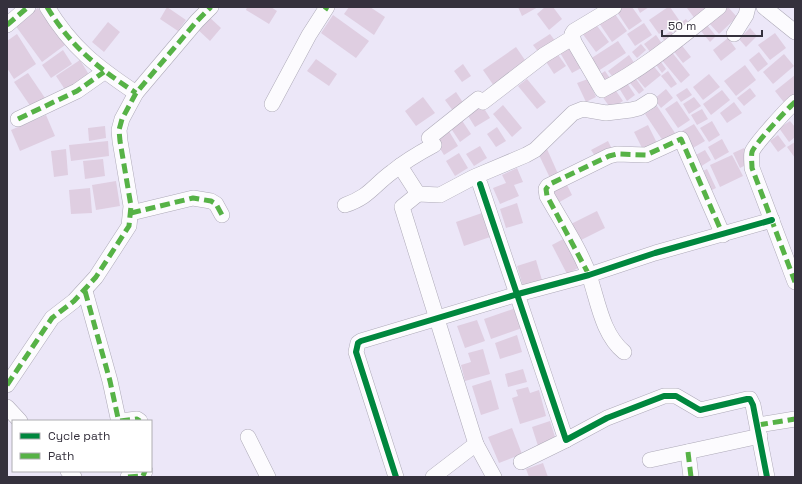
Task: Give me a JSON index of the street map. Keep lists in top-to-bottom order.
{
  "legend": ["Cycle path", "Path"],
  "scale_bar": "50 m"
}
